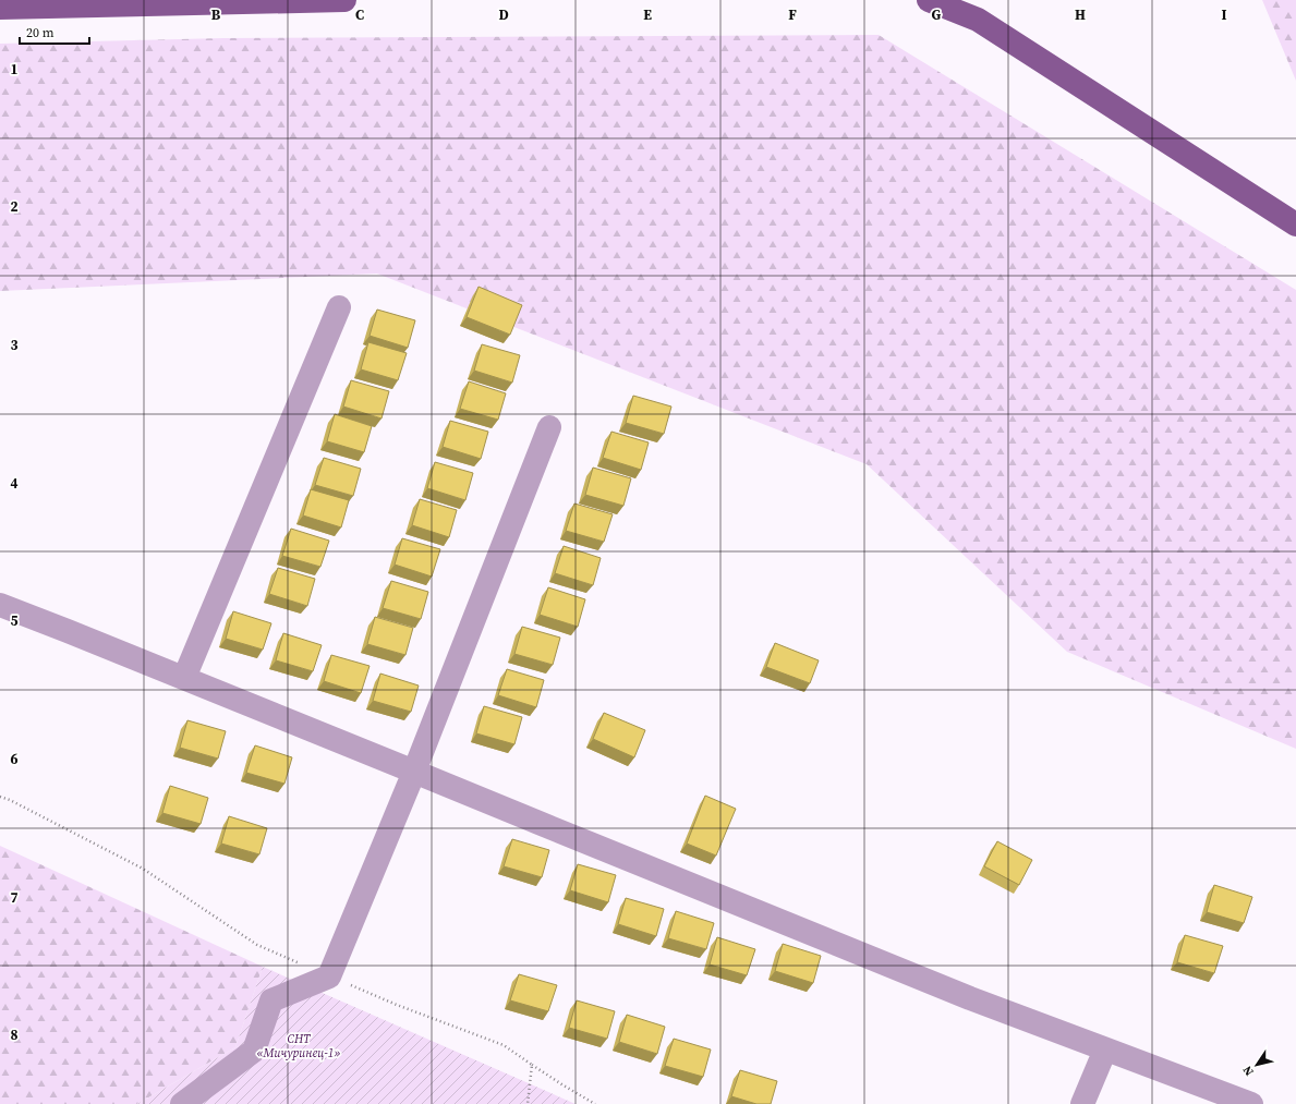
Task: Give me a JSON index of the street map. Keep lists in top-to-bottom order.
{
  "parks": ["СНТ «Мичуринец-1»"],
  "scale_bar": "20 m",
  "north": "bottom left",
  "grid": {
    "columns": [
      "B",
      "C",
      "D",
      "E",
      "F",
      "G",
      "H",
      "I"
    ],
    "rows": [
      "1",
      "2",
      "3",
      "4",
      "5",
      "6",
      "7",
      "8"
    ]
  }
}
